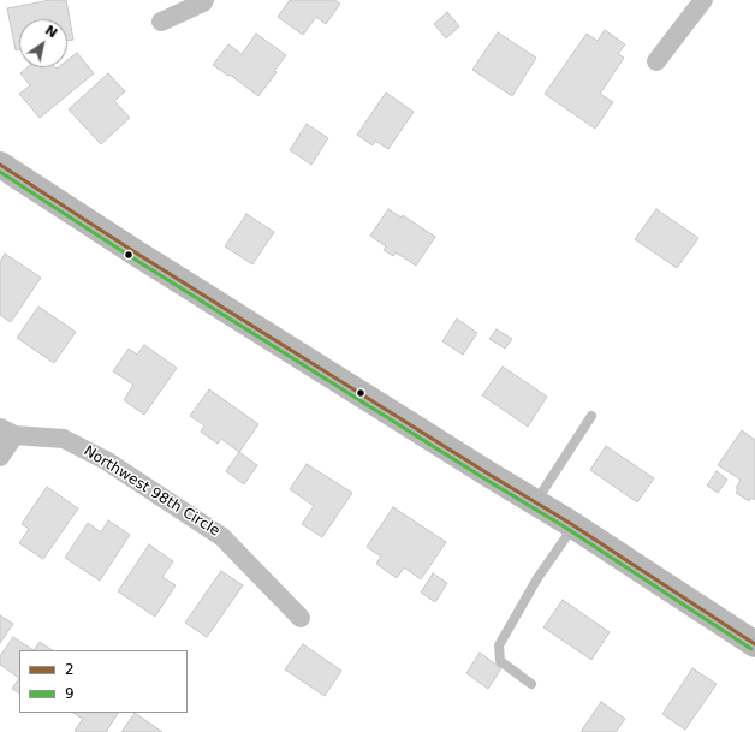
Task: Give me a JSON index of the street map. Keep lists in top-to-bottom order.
{
  "streets": {
    "street": ["Northwest 98th Circle"]
  },
  "lines": ["transit line 2", "transit line 9"],
  "legend": ["2", "9"],
  "north": "top right"
}
